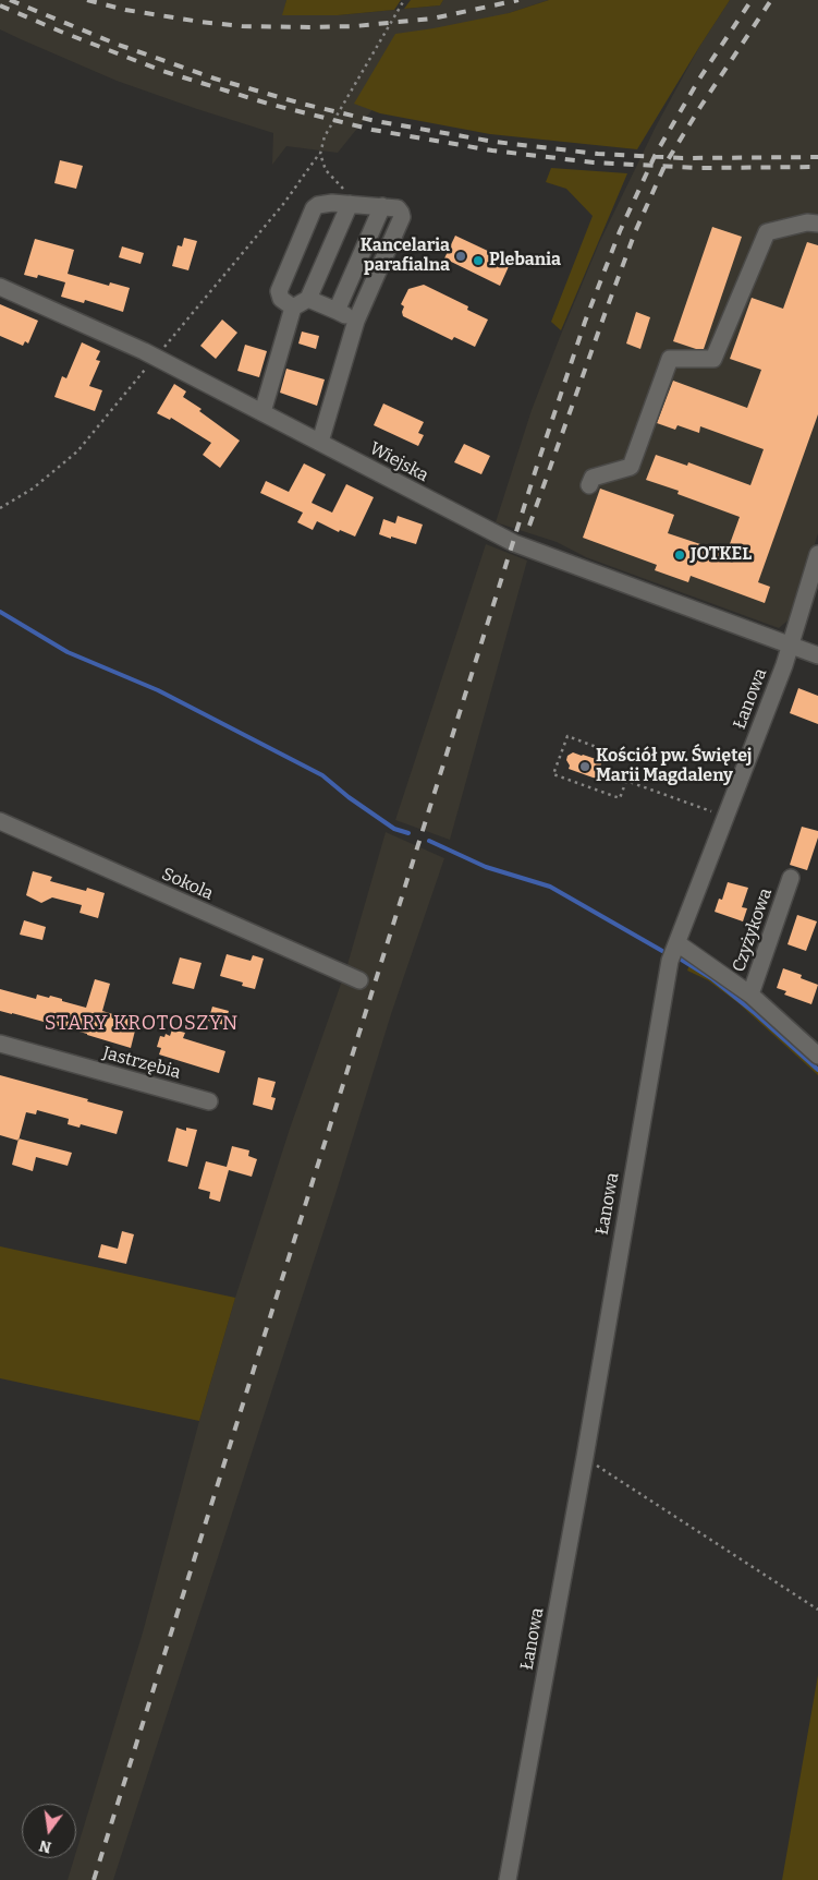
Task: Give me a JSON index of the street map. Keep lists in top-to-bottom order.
{
  "streets": {
    "street": [
      "Wiejska",
      "Łanowa",
      "Sokola",
      "Czyżykowa",
      "Jastrzębia"
    ]
  },
  "crossings": [
    ["Wiejska", "Łanowa"],
    ["Łanowa", "Czyżykowa"]
  ],
  "districts": ["STARY KROTOSZYN"],
  "places": [
    "Kancelaria parafialna",
    "Plebania",
    "JOTKEL",
    "Kościół pw. Świętej Marii Magdaleny"
  ],
  "north": "bottom"
}
